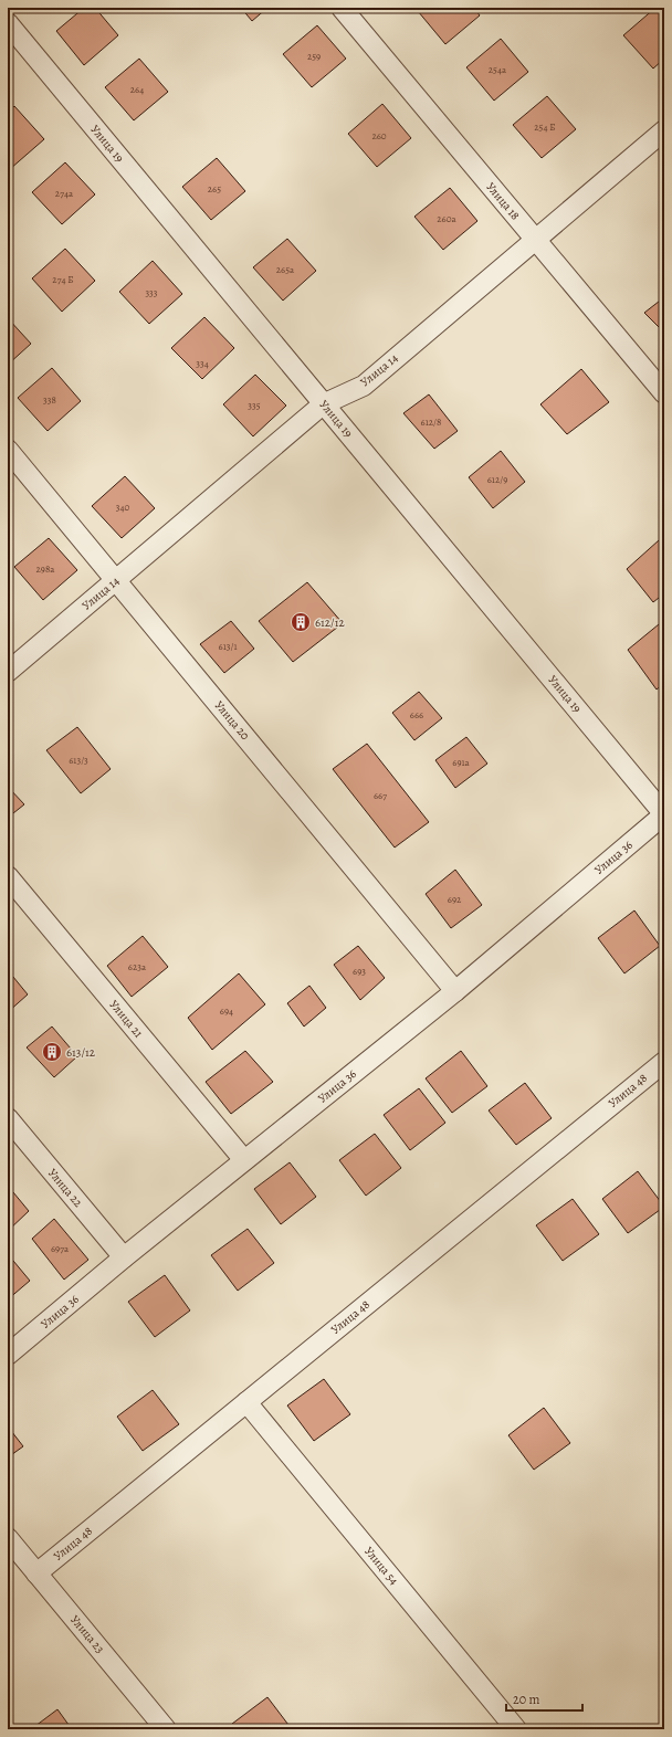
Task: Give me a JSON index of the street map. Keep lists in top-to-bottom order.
{
  "streets": {
    "street": [
      "Улица 19",
      "Улица 18",
      "Улица 14",
      "Улица 20",
      "Улица 36",
      "Улица 21",
      "Улица 48",
      "Улица 22",
      "Улица 54",
      "Улица 23"
    ]
  },
  "crossings": [
    ["Улица 19", "Улица 14"],
    ["Улица 19", "Улица 36"],
    ["Улица 18", "Улица 14"],
    ["Улица 14", "Улица 20"],
    ["Улица 20", "Улица 36"],
    ["Улица 36", "Улица 21"],
    ["Улица 36", "Улица 22"],
    ["Улица 48", "Улица 54"],
    ["Улица 48", "Улица 23"]
  ],
  "places": {
    "building": ["612/12", "613/12"]
  },
  "house_numbers": [
    "259",
    "254а",
    "264",
    "254 Б",
    "260",
    "265",
    "274а",
    "260а",
    "265а",
    "274 Б",
    "333",
    "334",
    "338",
    "335",
    "612/8",
    "612/9",
    "340",
    "298а",
    "613/1",
    "666",
    "613/3",
    "691а",
    "667",
    "692",
    "623а",
    "693",
    "694",
    "697а"
  ],
  "scale_bar": "20 m"
}
